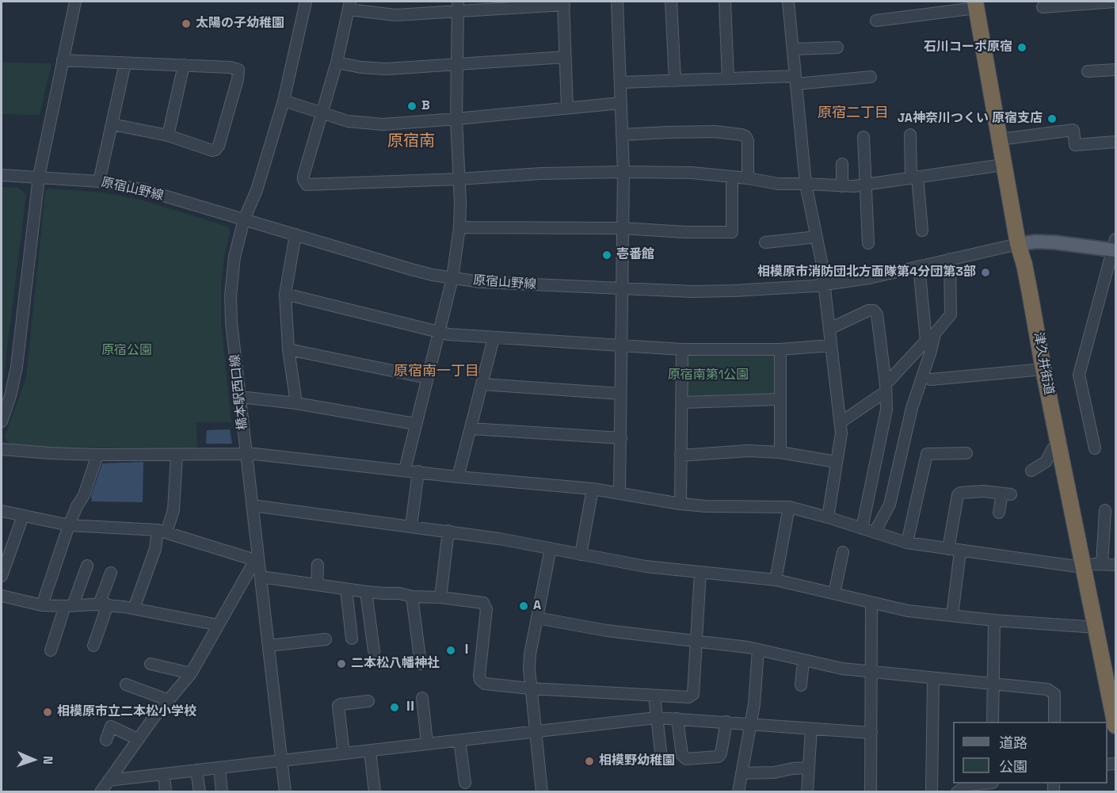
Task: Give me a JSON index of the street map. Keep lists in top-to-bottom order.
{
  "streets": {
    "highway": ["津久井街道"],
    "street": ["原宿山野線", "橋本駅西口線"]
  },
  "crossings": [
    ["原宿山野線", "津久井街道"],
    ["原宿山野線", "橋本駅西口線"]
  ],
  "districts": ["原宿二丁目", "原宿南", "原宿南一丁目"],
  "parks": ["原宿公園", "原宿南第1公園"],
  "places": [
    "太陽の子幼稚園",
    "石川コーポ原宿",
    "B",
    "JA神奈川つくい 原宿支店",
    "壱番館",
    "相模原市消防団北方面隊第4分団第3部",
    "A",
    "Ⅰ",
    "二本松八幡神社",
    "Ⅱ",
    "相模原市立二本松小学校",
    "相模野幼稚園"
  ],
  "legend": ["道路", "公園"],
  "north": "right"
}
